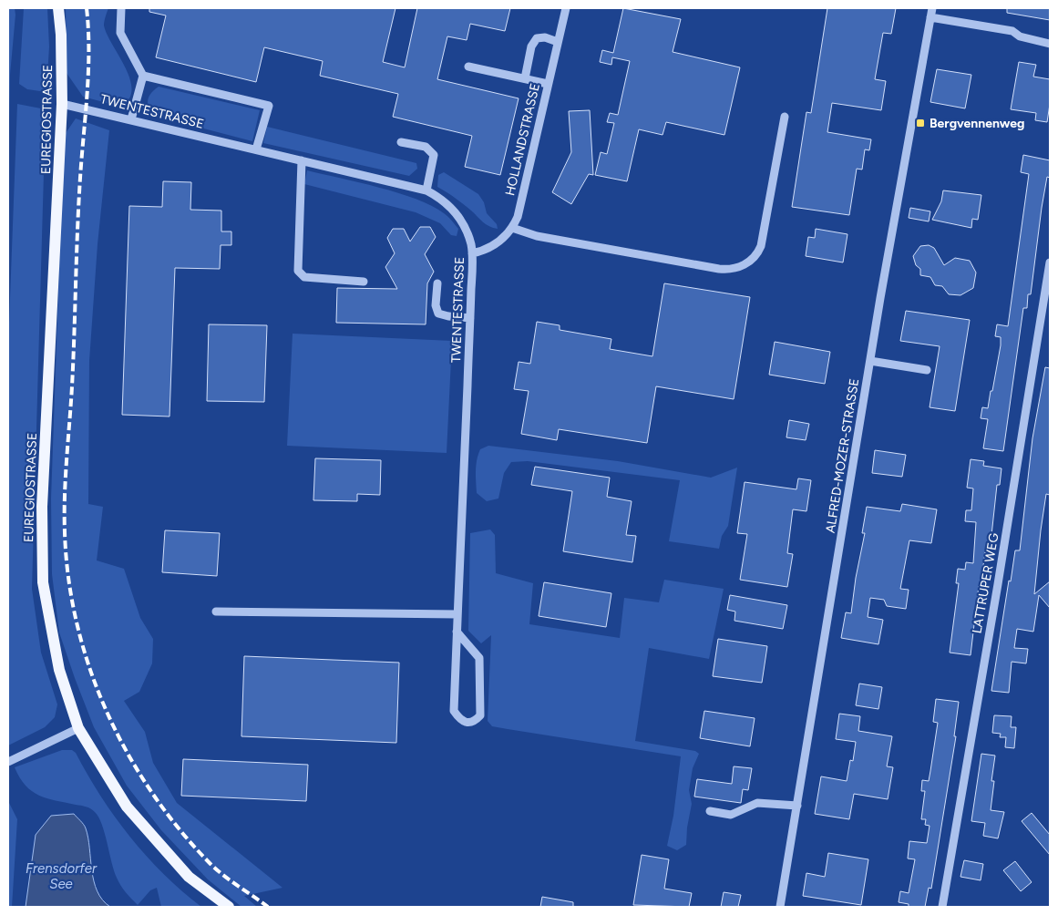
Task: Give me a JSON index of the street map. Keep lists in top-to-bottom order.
{
  "streets": {
    "main road": ["EUREGIOSTRASSE"],
    "street": [
      "TWENTESTRASSE",
      "HOLLANDSTRASSE",
      "ALFRED-MOZER-STRASSE",
      "LATTRUPER WEG"
    ]
  },
  "crossings": [
    ["TWENTESTRASSE", "EUREGIOSTRASSE"],
    ["TWENTESTRASSE", "HOLLANDSTRASSE"]
  ],
  "water": ["Frensdorfer See"],
  "places": {
    "transit": ["Bergvennenweg"]
  }
}
